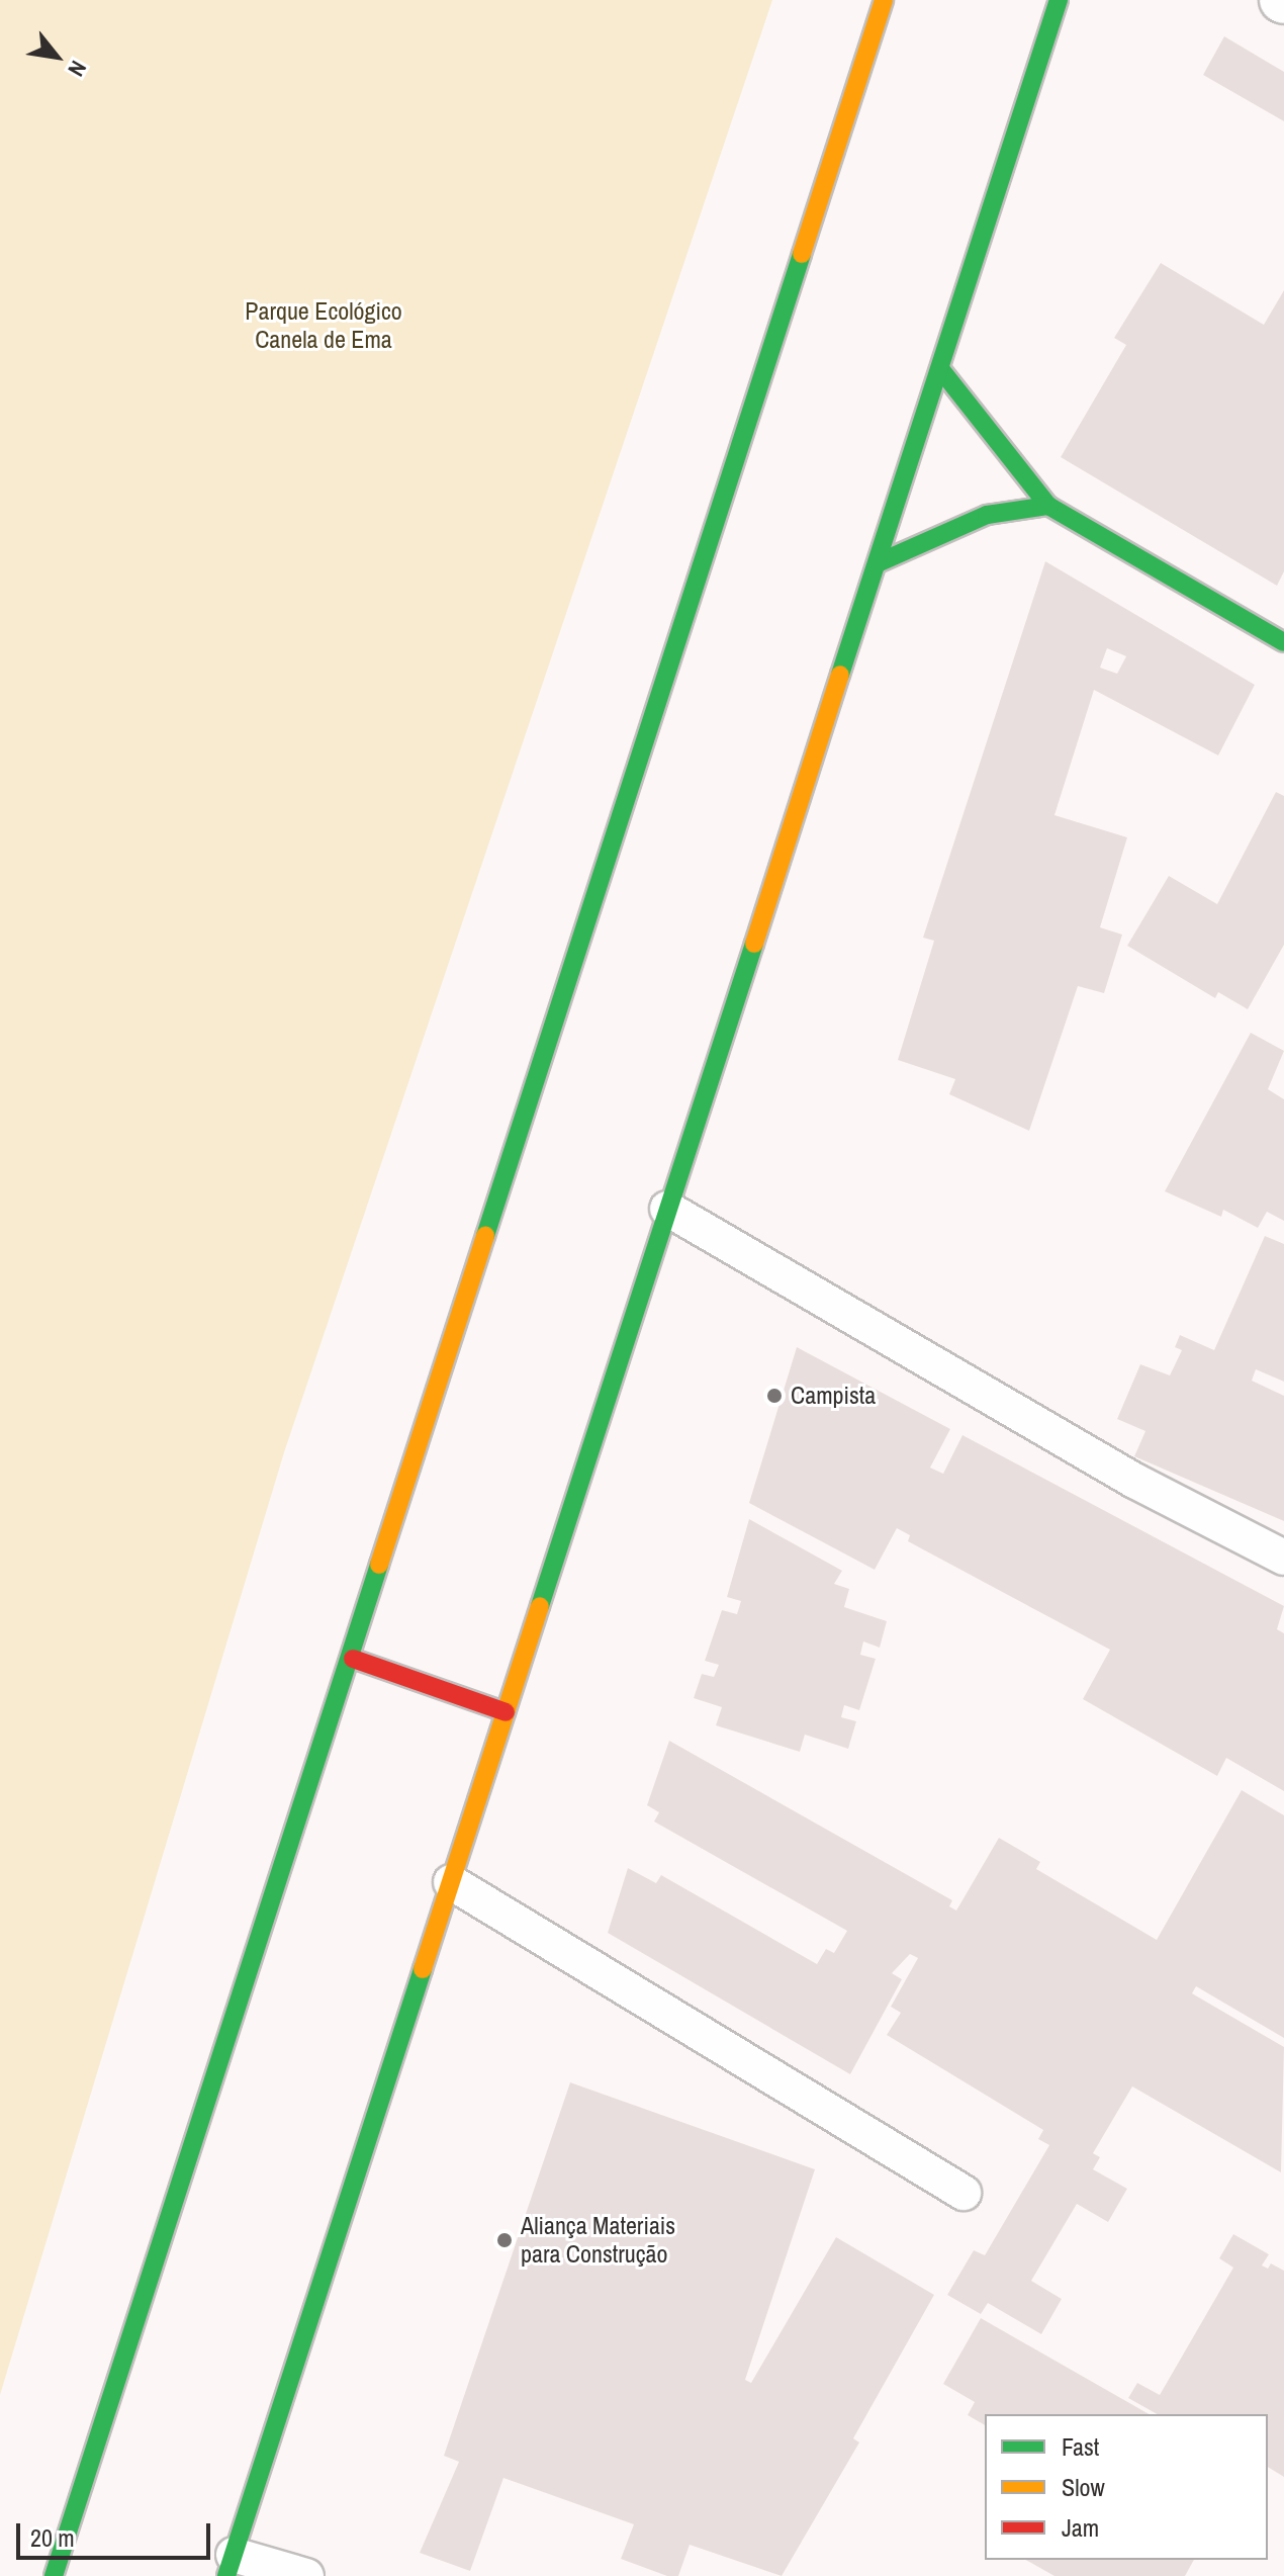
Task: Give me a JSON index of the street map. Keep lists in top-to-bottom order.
{
  "parks": ["Parque Ecológico Canela de Ema"],
  "places": ["Campista", "Aliança Materiais para Construção"],
  "legend": ["Fast", "Slow", "Jam"],
  "scale_bar": "20 m",
  "north": "bottom right"
}
